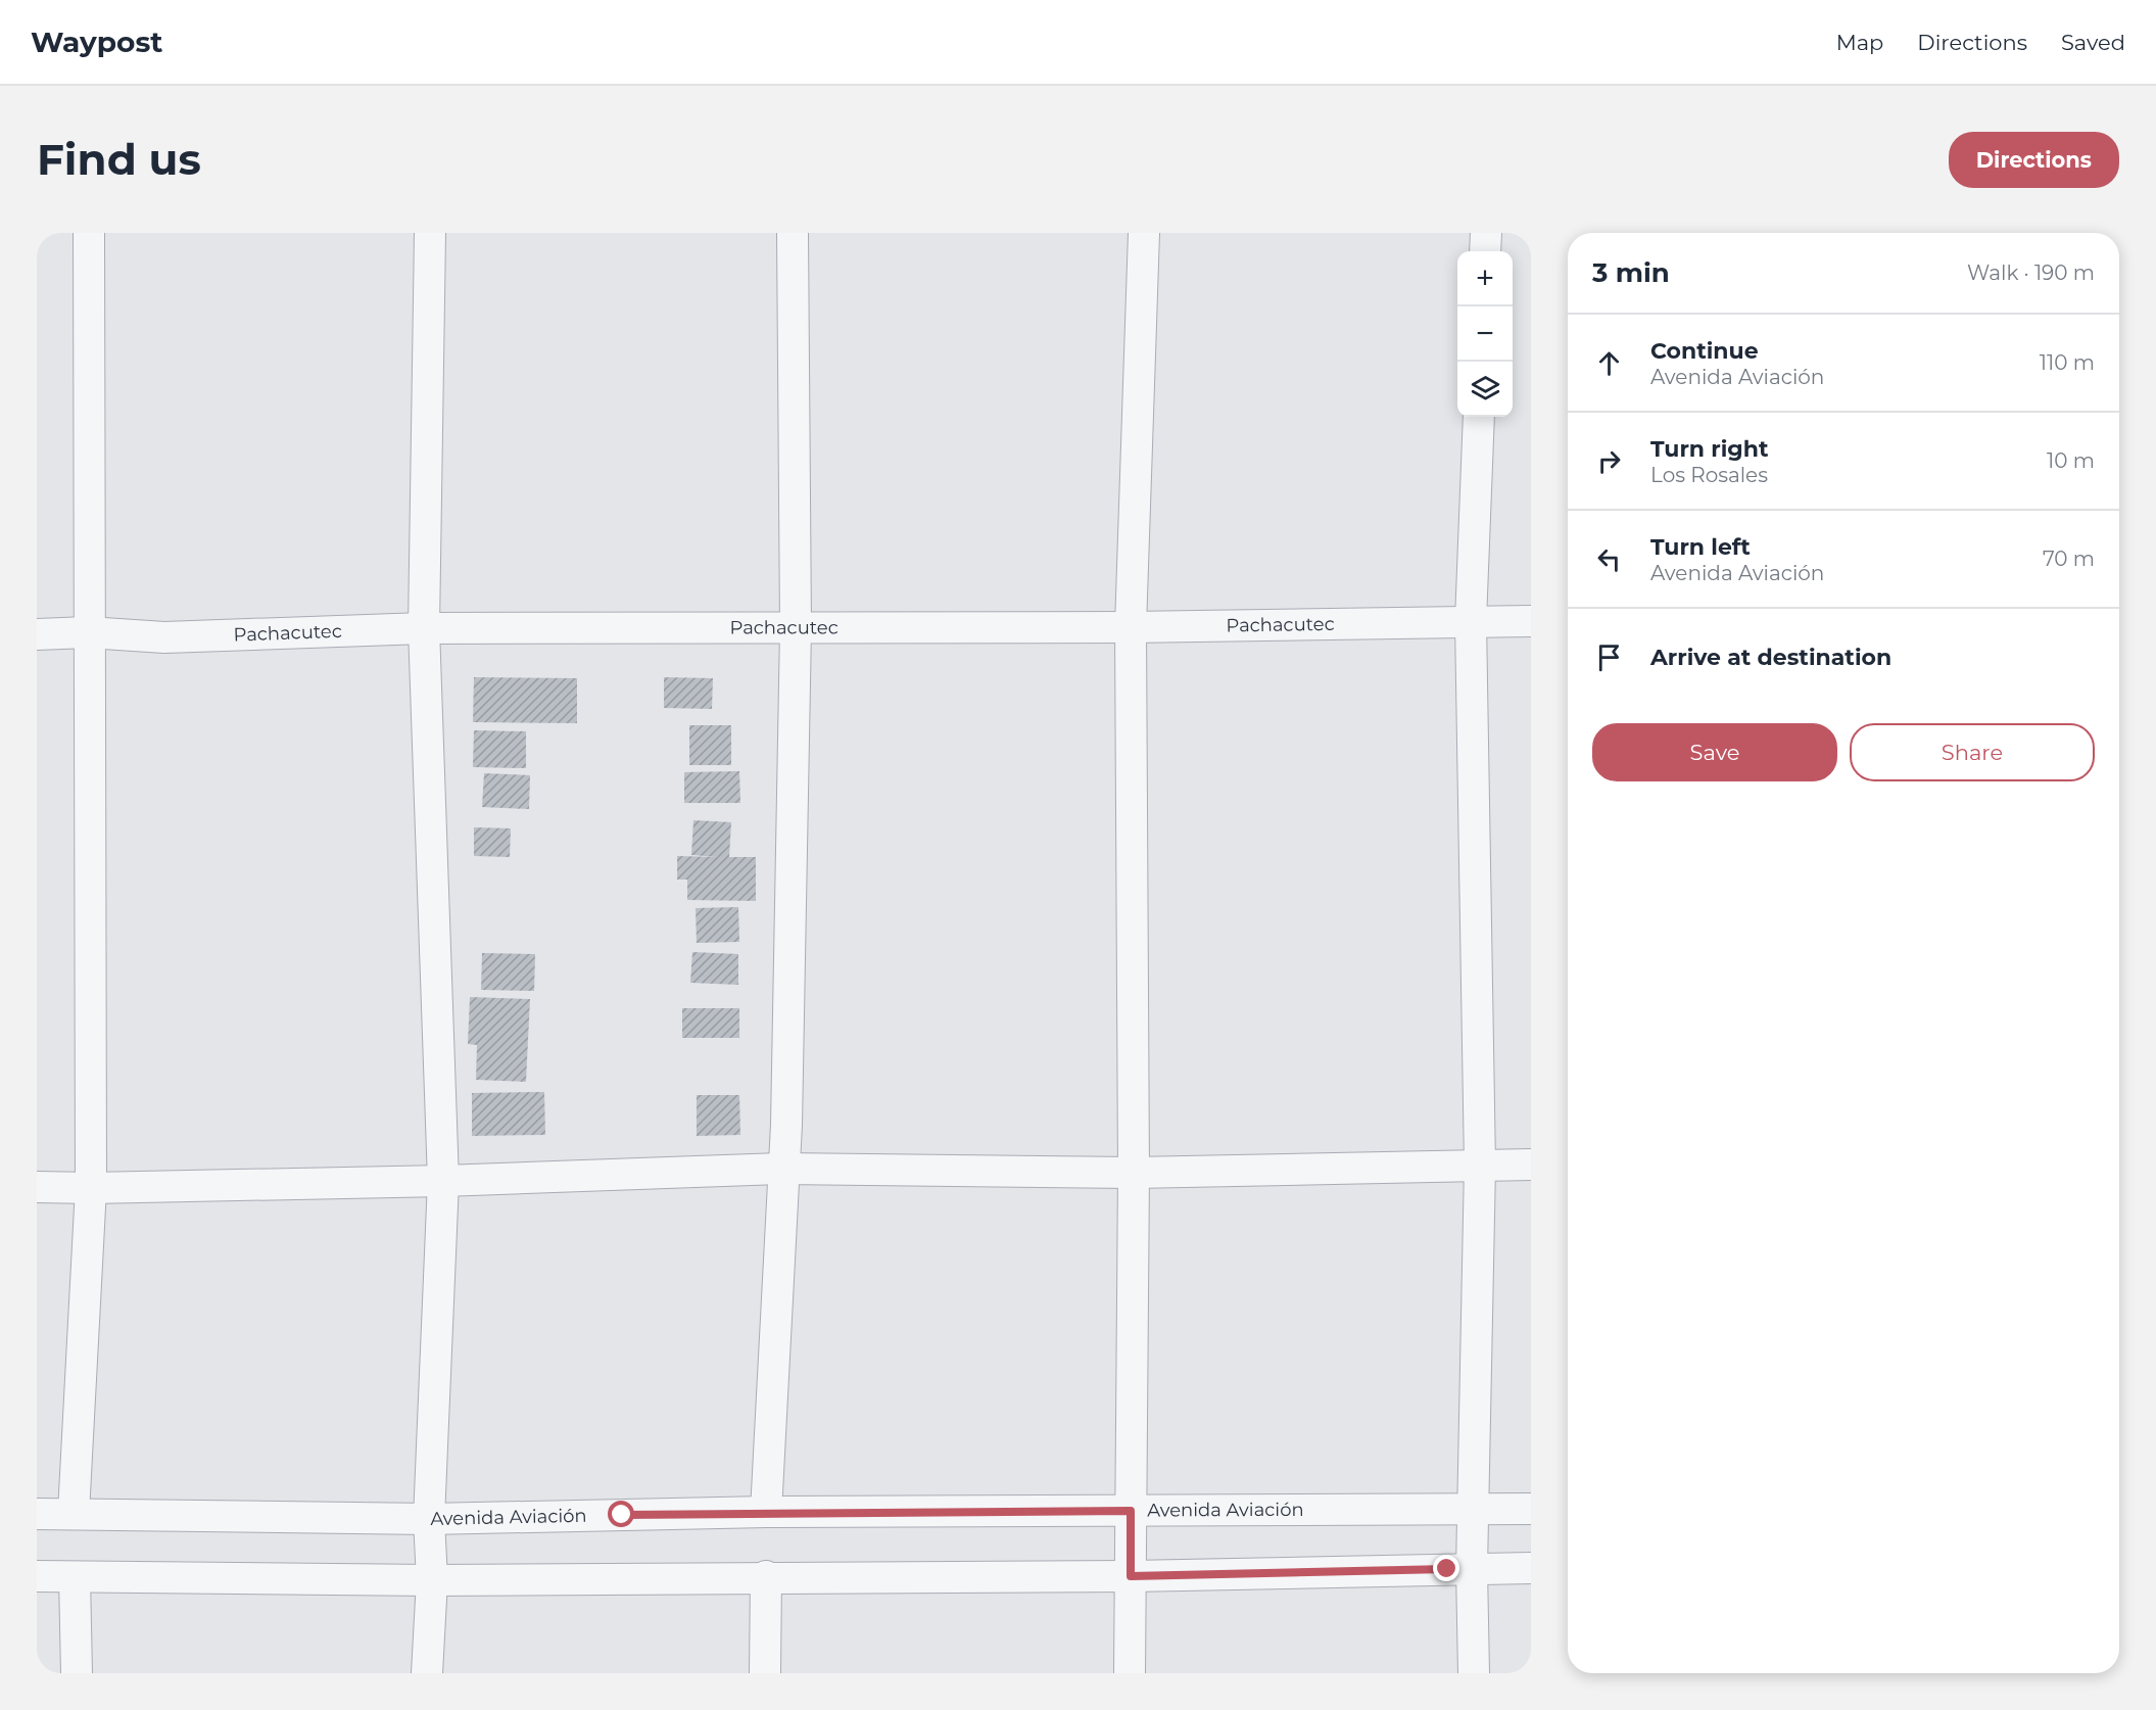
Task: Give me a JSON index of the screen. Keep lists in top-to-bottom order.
{
  "streets": {
    "street": ["Pachacutec", "Avenida Aviación"]
  },
  "page": {
    "header": "Waypost",
    "nav": ["Map", "Directions", "Saved"],
    "buttons": [
      "Directions",
      ["Save", "Share"]
    ],
    "title": "Find us",
    "heading": ["3 min", "Walk · 190 m"],
    "map_buttons": ["+", "−"],
    "list": [
      ["Continue", "Avenida Aviación", "110 m"],
      ["Turn right", "Los Rosales", "10 m"],
      ["Turn left", "Avenida Aviación", "70 m"],
      "Arrive at destination"
    ]
  }
}
